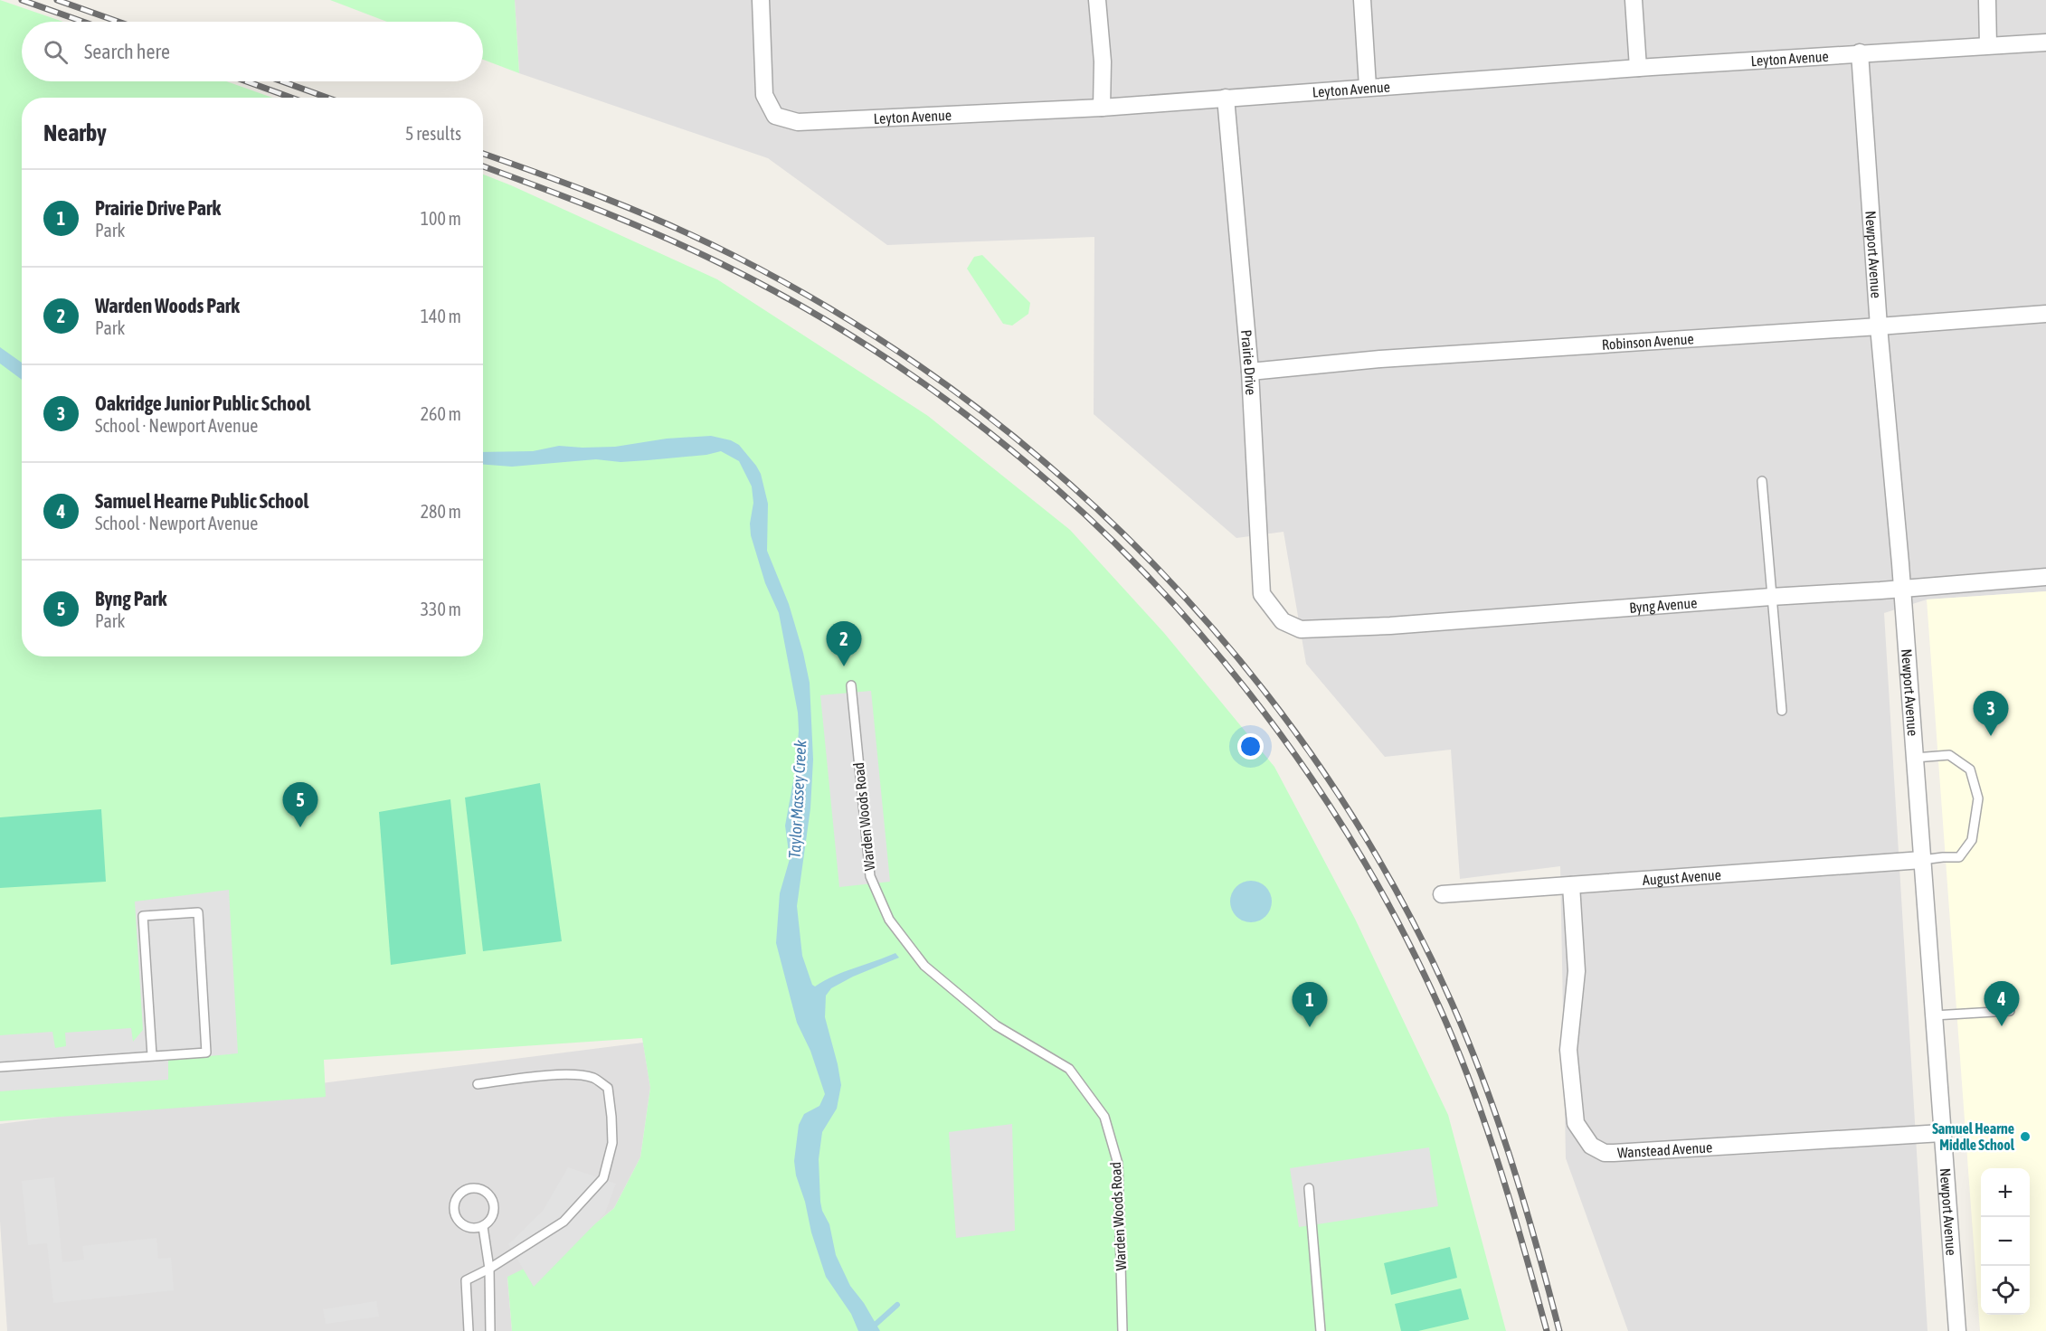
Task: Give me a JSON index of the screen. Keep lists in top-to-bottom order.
{
  "streets": {
    "street": [
      "Leyton Avenue",
      "Newport Avenue",
      "Robinson Avenue",
      "Prairie Drive",
      "Byng Avenue",
      "August Avenue",
      "Wanstead Avenue"
    ],
    "lane": ["Warden Woods Road"]
  },
  "crossings": [
    ["Leyton Avenue", "Newport Avenue"],
    ["Leyton Avenue", "Prairie Drive"],
    ["Newport Avenue", "Robinson Avenue"],
    ["Newport Avenue", "Byng Avenue"],
    ["Newport Avenue", "August Avenue"],
    ["Newport Avenue", "Wanstead Avenue"],
    ["Robinson Avenue", "Prairie Drive"],
    ["Prairie Drive", "Byng Avenue"],
    ["August Avenue", "Wanstead Avenue"]
  ],
  "water": ["Taylor Massey Creek"],
  "places": ["Samuel Hearne Middle School"],
  "page": {
    "search": "Search here",
    "heading": ["Nearby", "5 results"],
    "list": [
      {
        "mark": "1",
        "name": "Prairie Drive Park",
        "note": "Park",
        "value": "100 m"
      },
      {
        "mark": "2",
        "name": "Warden Woods Park",
        "note": "Park",
        "value": "140 m"
      },
      {
        "mark": "3",
        "name": "Oakridge Junior Public School",
        "note": "School · Newport Avenue",
        "value": "260 m"
      },
      {
        "mark": "4",
        "name": "Samuel Hearne Public School",
        "note": "School · Newport Avenue",
        "value": "280 m"
      },
      {
        "mark": "5",
        "name": "Byng Park",
        "note": "Park",
        "value": "330 m"
      }
    ],
    "pins": [
      "2",
      "3",
      "5",
      "4",
      "1"
    ],
    "map_buttons": ["+", "−"]
  }
}
